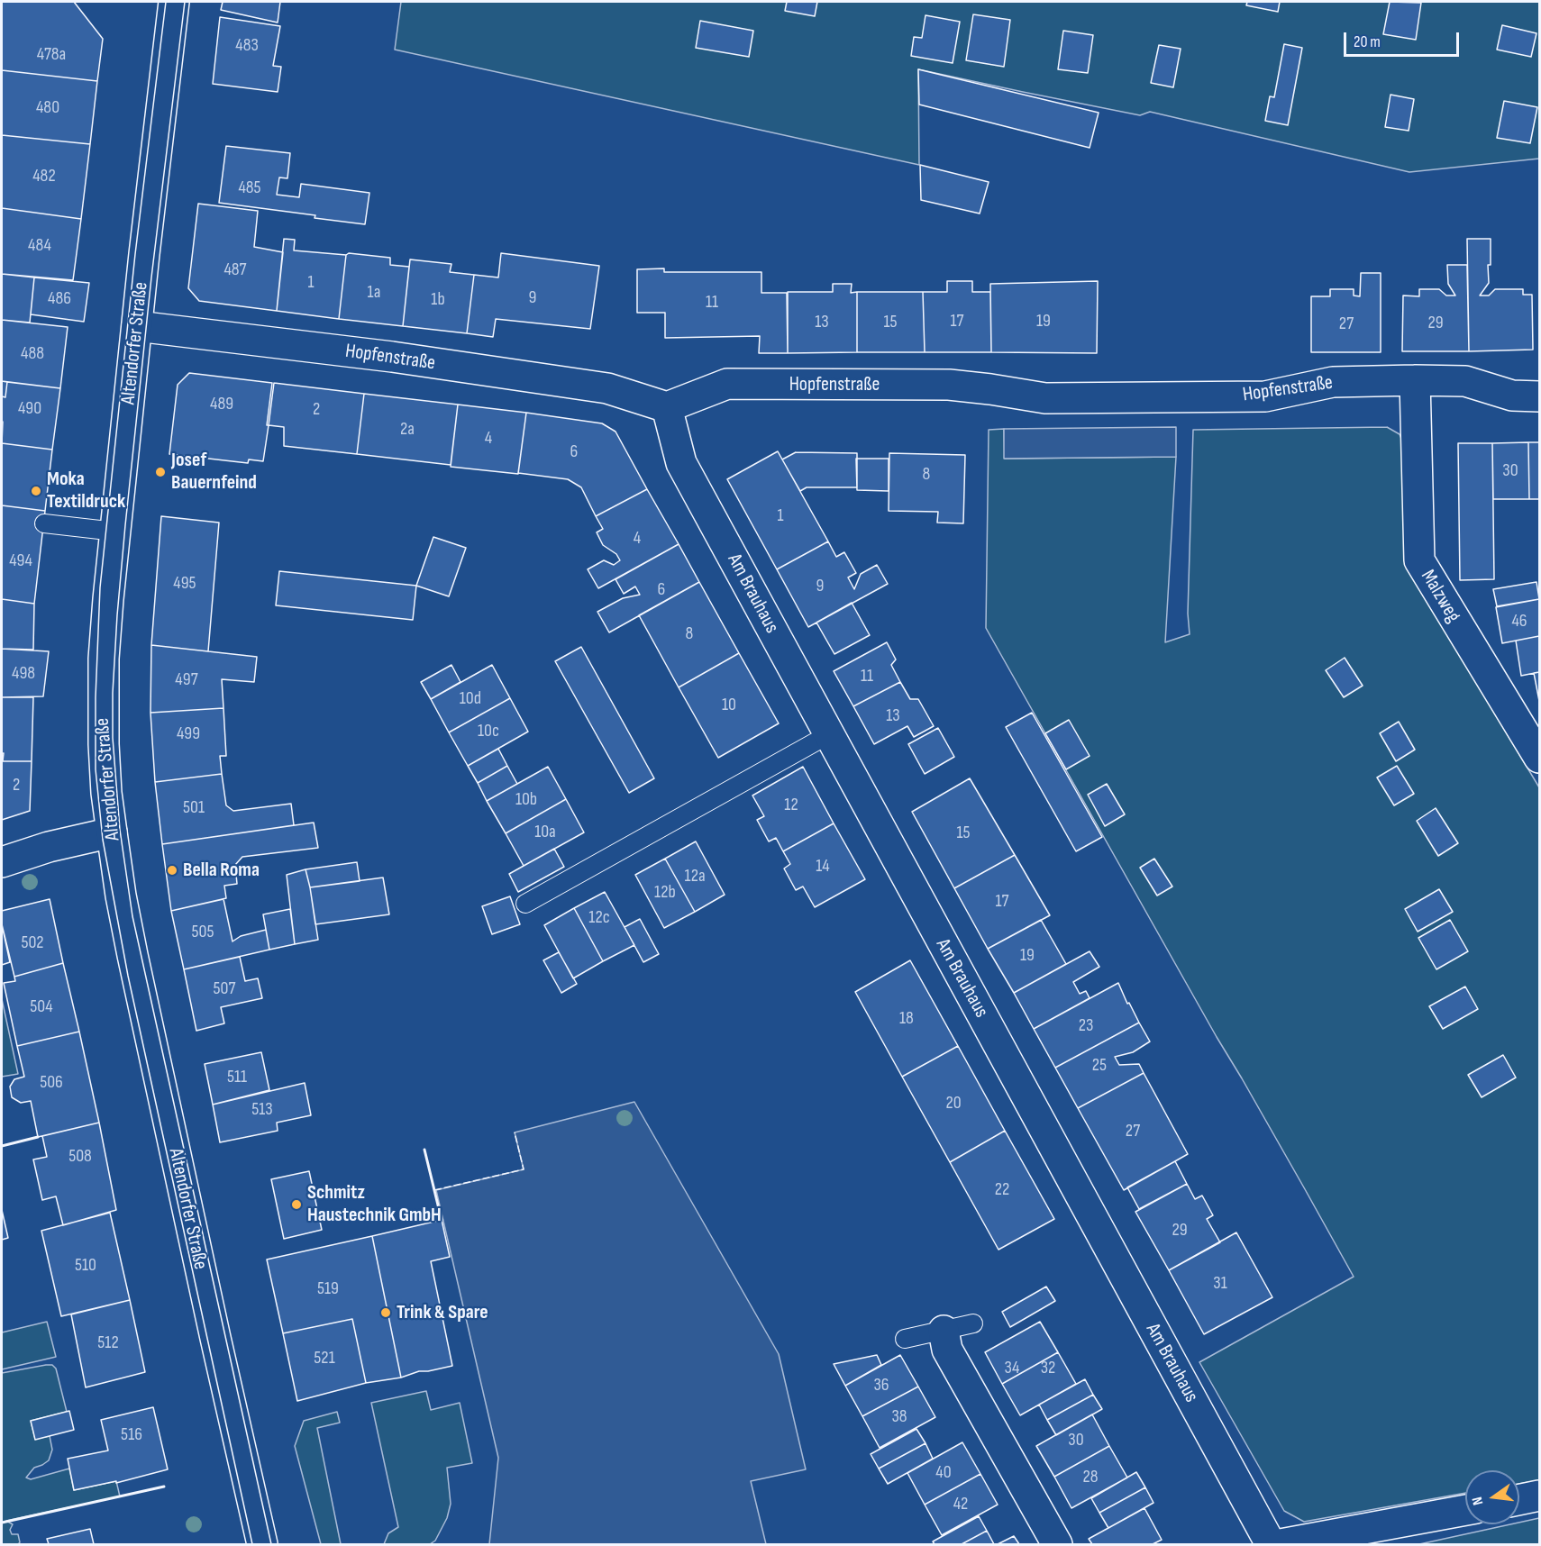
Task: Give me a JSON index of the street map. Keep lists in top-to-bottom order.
{
  "streets": {
    "street": [
      "Altendorfer Straße",
      "Hopfenstraße",
      "Am Brauhaus",
      "Malzweg"
    ]
  },
  "crossings": [
    ["Altendorfer Straße", "Hopfenstraße"],
    ["Hopfenstraße", "Am Brauhaus"],
    ["Hopfenstraße", "Malzweg"]
  ],
  "places": [
    "Josef Bauernfeind",
    "Moka Textildruck",
    "Bella Roma",
    "Schmitz Haustechnik GmbH",
    "Trink & Spare"
  ],
  "house_numbers": [
    "483",
    "478a",
    "480",
    "482",
    "485",
    "484",
    "487",
    "1",
    "1a",
    "9",
    "486",
    "1b",
    "11",
    "17",
    "19",
    "13",
    "15",
    "29",
    "27",
    "488",
    "489",
    "490",
    "2",
    "2a",
    "4",
    "6",
    "30",
    "8",
    "1",
    "4",
    "494",
    "495",
    "9",
    "6",
    "46",
    "8",
    "498",
    "11",
    "497",
    "10d",
    "10",
    "13",
    "10c",
    "499",
    "2",
    "10b",
    "12",
    "501",
    "10a",
    "15",
    "14",
    "12a",
    "12b",
    "17",
    "12c",
    "505",
    "502",
    "19",
    "507",
    "504",
    "18",
    "23",
    "25",
    "511",
    "506",
    "20",
    "513",
    "27",
    "508",
    "22",
    "29",
    "510",
    "31",
    "519",
    "512",
    "521",
    "34",
    "32",
    "36",
    "38",
    "516",
    "30",
    "40",
    "28",
    "42"
  ],
  "scale_bar": "20 m",
  "north": "left"
}
